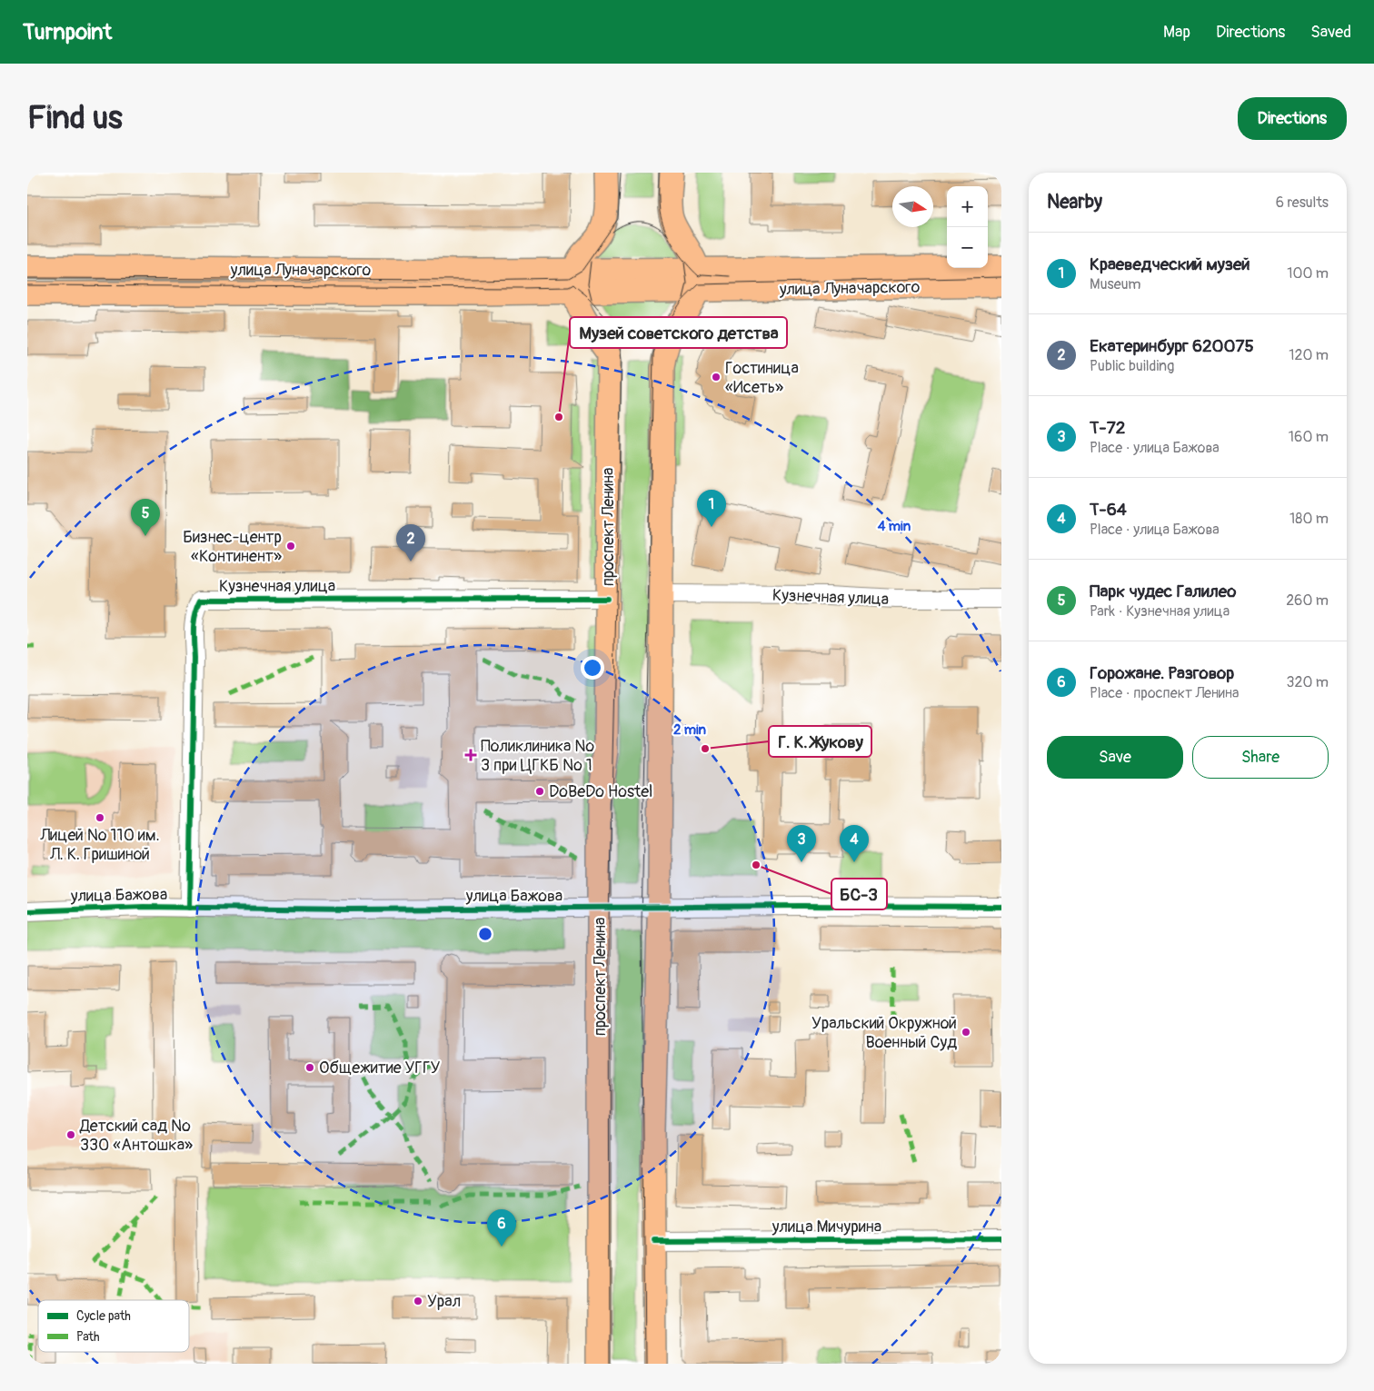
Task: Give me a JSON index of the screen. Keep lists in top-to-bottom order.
{
  "streets": {
    "main road": ["улица Луначарского", "проспект Ленина"],
    "street": ["Кузнечная улица", "улица Бажова", "улица Мичурина"]
  },
  "crossings": [
    ["улица Луначарского", "проспект Ленина"],
    ["проспект Ленина", "Кузнечная улица"],
    ["проспект Ленина", "улица Бажова"],
    ["Кузнечная улица", "улица Бажова"]
  ],
  "places": {
    "other": [
      "Гостиница «Исеть»",
      "Музей советского детства",
      "Бизнес-центр «Континент»",
      "Г. К. Жукову",
      "DoBeDo Hostel",
      "Лицей № 110 им. Л. К. Гришиной",
      "БС-3",
      "Уральский Окружной Военный Суд",
      "Общежитие УГГУ",
      "Детский сад № 330 «Антошка»",
      "Урал"
    ],
    "health": ["Поликлиника № 3 при ЦГКБ № 1"]
  },
  "legend": ["Cycle path", "Path"],
  "north": "right",
  "page": {
    "header": "Turnpoint",
    "nav": ["Map", "Directions", "Saved"],
    "buttons": [
      "Directions",
      ["Save", "Share"]
    ],
    "title": "Find us",
    "heading": ["Nearby", "6 results"],
    "map_buttons": ["+", "−"],
    "list": [
      {
        "mark": "1",
        "name": "Краеведческий музей",
        "note": "Museum",
        "value": "100 m"
      },
      {
        "mark": "2",
        "name": "Екатеринбург 620075",
        "note": "Public building",
        "value": "120 m"
      },
      {
        "mark": "3",
        "name": "Т-72",
        "note": "Place · улица Бажова",
        "value": "160 m"
      },
      {
        "mark": "4",
        "name": "Т-64",
        "note": "Place · улица Бажова",
        "value": "180 m"
      },
      {
        "mark": "5",
        "name": "Парк чудес Галилео",
        "note": "Park · Кузнечная улица",
        "value": "260 m"
      },
      {
        "mark": "6",
        "name": "Горожане. Разговор",
        "note": "Place · проспект Ленина",
        "value": "320 m"
      }
    ],
    "pins": [
      "1",
      "5",
      "2",
      "3",
      "4",
      "6"
    ]
  },
  "rings": ["4 min", "2 min"]
}
